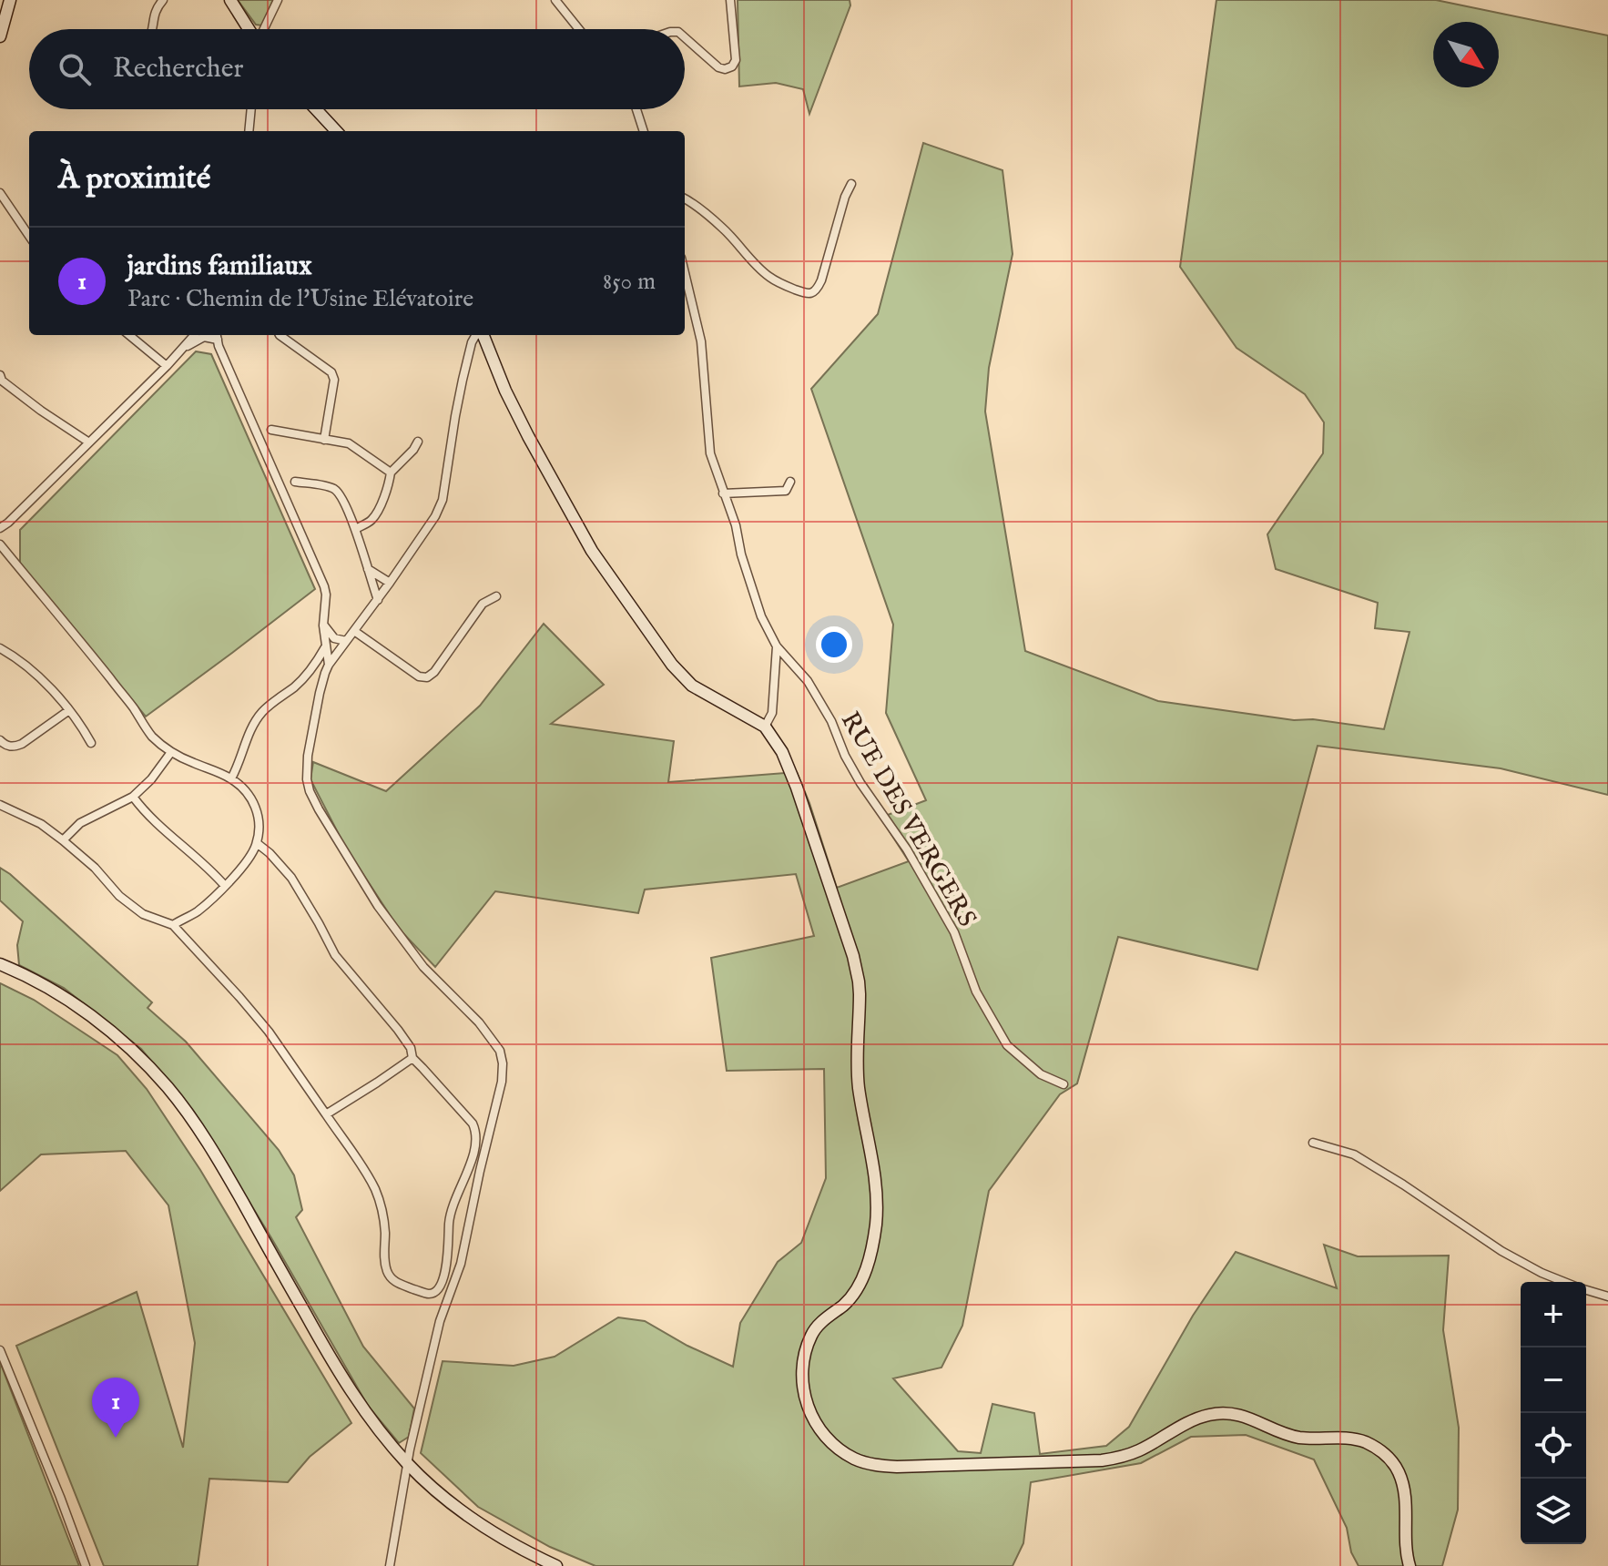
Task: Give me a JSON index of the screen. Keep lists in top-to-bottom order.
{
  "streets": {
    "street": ["RUE DES VERGERS"]
  },
  "north": "bottom right",
  "page": {
    "search": "Rechercher",
    "heading": "À proximité",
    "list": [
      {
        "mark": "1",
        "name": "jardins familiaux",
        "note": "Parc · Chemin de l'Usine Elévatoire",
        "value": "850 m"
      }
    ],
    "map_buttons": ["+", "−"],
    "pins": "1"
  }
}
